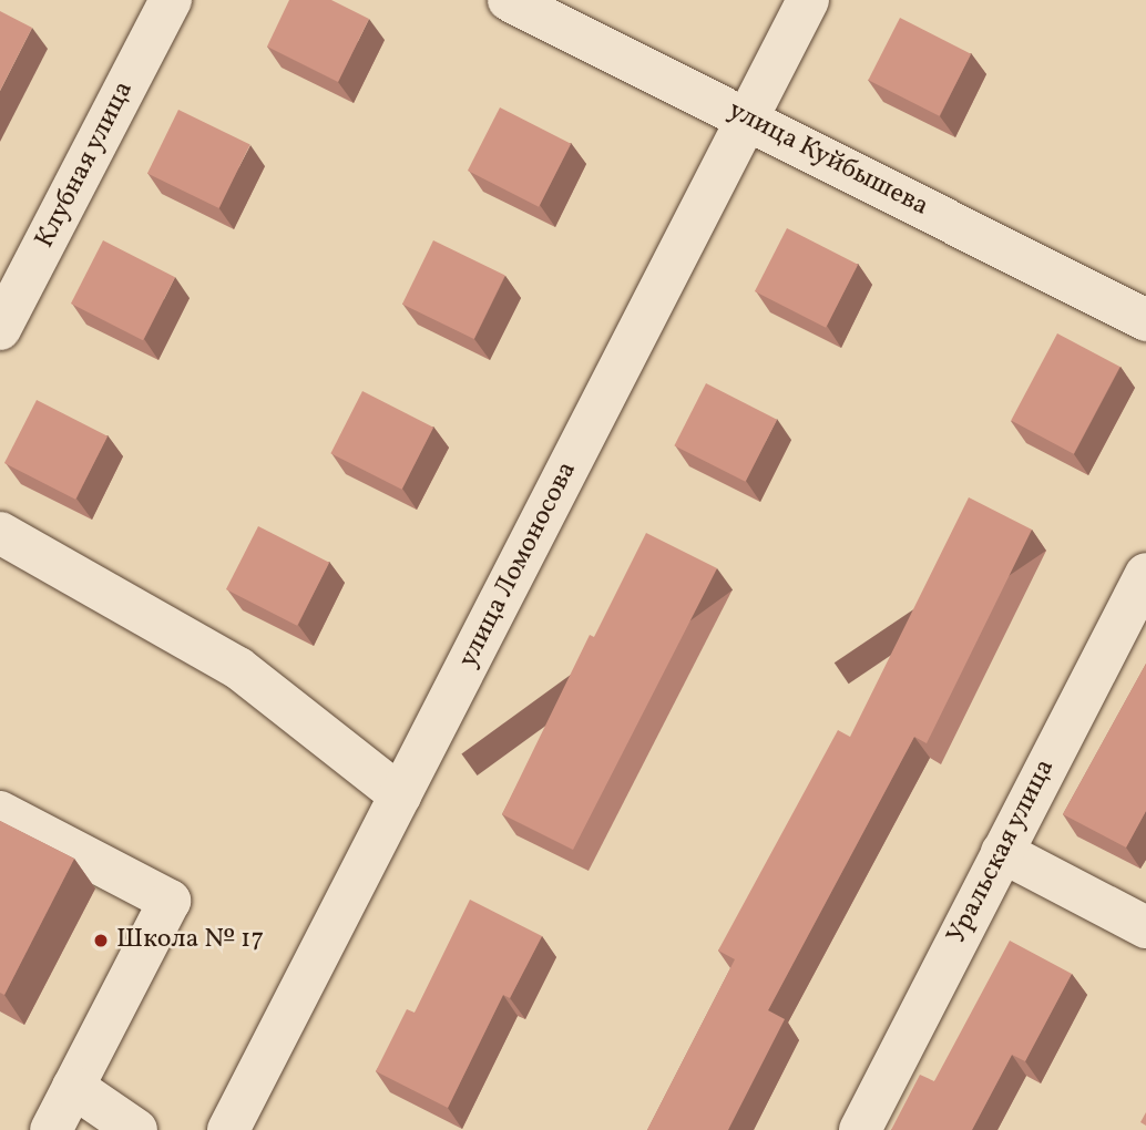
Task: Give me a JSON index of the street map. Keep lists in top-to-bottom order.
{
  "streets": {
    "street": [
      "улица Куйбышева",
      "Клубная улица",
      "улица Ломоносова",
      "Уральская улица"
    ]
  },
  "crossings": [
    ["улица Куйбышева", "улица Ломоносова"]
  ],
  "places": ["Школа № 17"]
}
